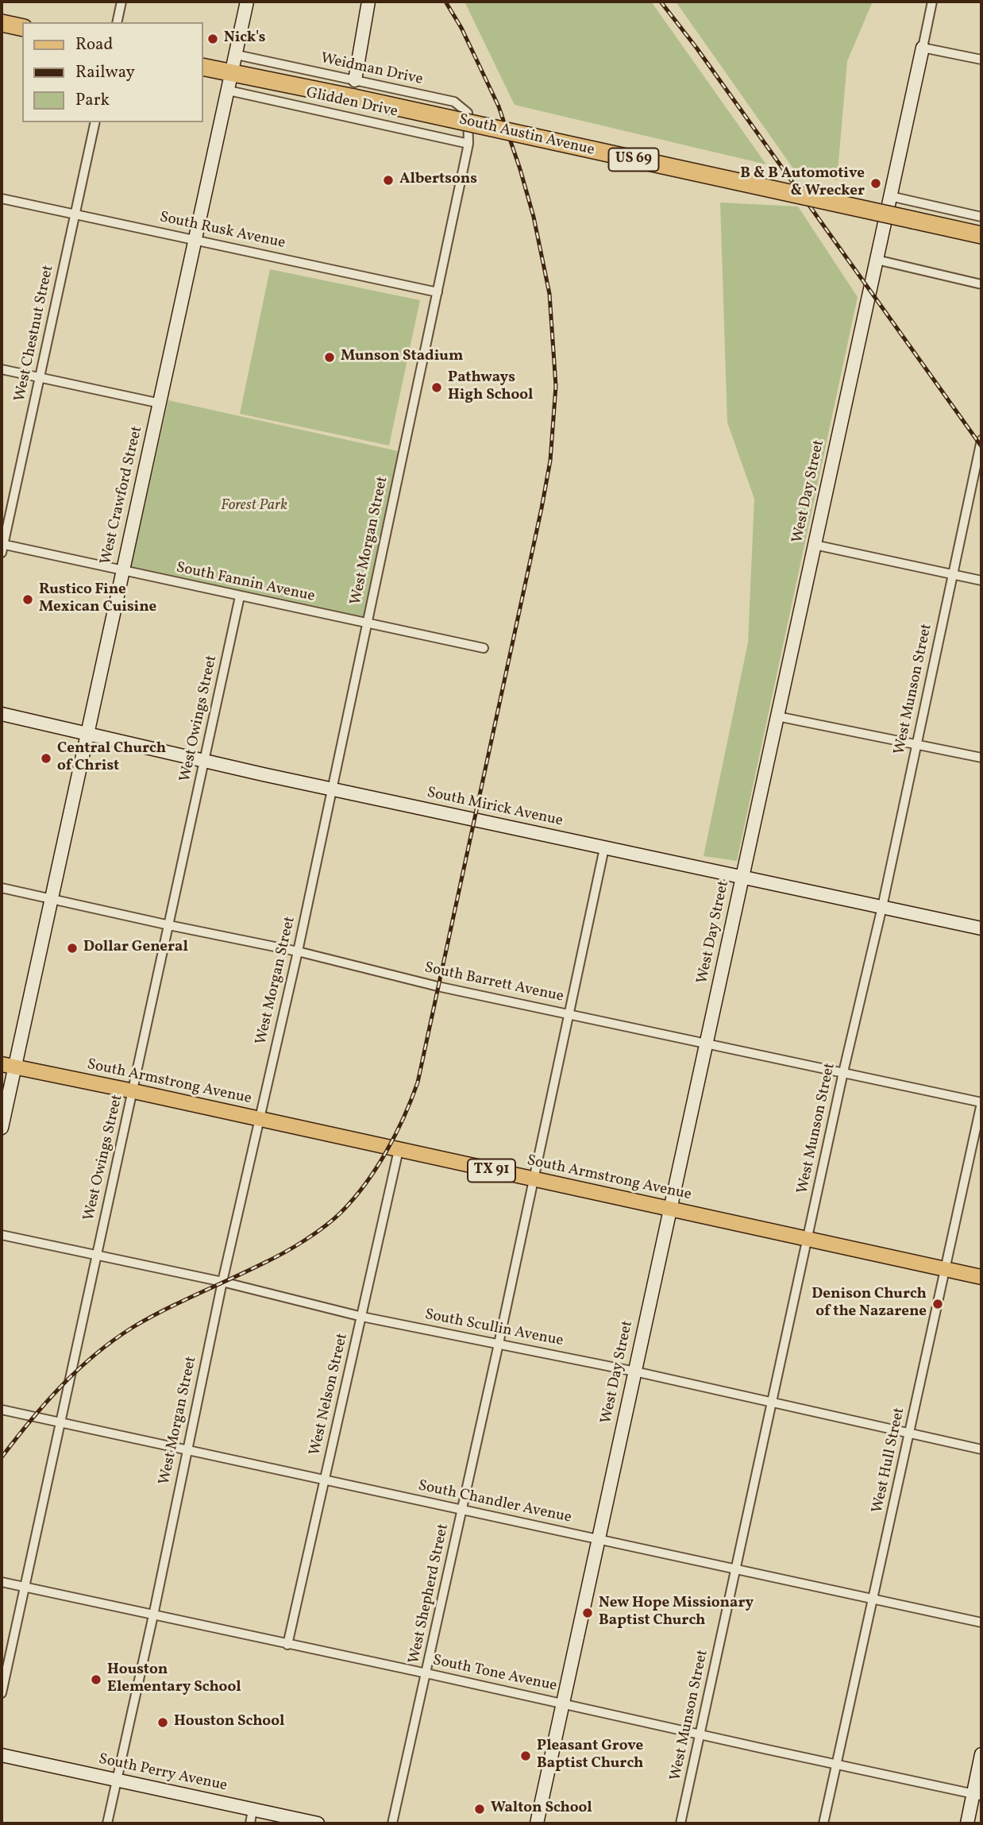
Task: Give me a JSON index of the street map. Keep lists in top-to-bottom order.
{
  "streets": {
    "highway": ["South Austin Avenue", "US 69"],
    "main road": ["South Armstrong Avenue", "TX 91"],
    "street": [
      "Weidman Drive",
      "Glidden Drive",
      "South Rusk Avenue",
      "West Chestnut Street",
      "West Day Street",
      "West Crawford Street",
      "West Morgan Street",
      "South Fannin Avenue",
      "West Munson Street",
      "West Owings Street",
      "South Mirick Avenue",
      "South Barrett Avenue",
      "South Scullin Avenue",
      "West Nelson Street",
      "West Hull Street",
      "South Chandler Avenue",
      "West Shepherd Street",
      "South Tone Avenue",
      "South Perry Avenue"
    ]
  },
  "crossings": [
    ["Weidman Drive", "Glidden Drive"],
    ["Weidman Drive", "West Crawford Street"],
    ["Weidman Drive", "West Morgan Street"],
    ["Glidden Drive", "West Crawford Street"],
    ["Glidden Drive", "West Morgan Street"],
    ["South Austin Avenue", "West Crawford Street"],
    ["South Rusk Avenue", "West Chestnut Street"],
    ["South Rusk Avenue", "West Crawford Street"],
    ["South Rusk Avenue", "West Morgan Street"],
    ["West Chestnut Street", "South Fannin Avenue"],
    ["West Day Street", "South Mirick Avenue"],
    ["West Day Street", "South Barrett Avenue"],
    ["West Day Street", "South Armstrong Avenue"],
    ["West Day Street", "South Scullin Avenue"],
    ["West Day Street", "South Chandler Avenue"],
    ["West Day Street", "South Tone Avenue"],
    ["West Crawford Street", "South Fannin Avenue"],
    ["West Crawford Street", "South Mirick Avenue"],
    ["West Crawford Street", "South Barrett Avenue"],
    ["West Crawford Street", "South Armstrong Avenue"],
    ["West Morgan Street", "South Fannin Avenue"],
    ["West Morgan Street", "South Mirick Avenue"],
    ["West Morgan Street", "South Barrett Avenue"],
    ["West Morgan Street", "South Armstrong Avenue"],
    ["West Morgan Street", "South Scullin Avenue"],
    ["West Morgan Street", "South Chandler Avenue"],
    ["West Morgan Street", "South Tone Avenue"],
    ["West Morgan Street", "South Perry Avenue"],
    ["South Fannin Avenue", "West Owings Street"],
    ["West Munson Street", "South Mirick Avenue"],
    ["West Munson Street", "South Barrett Avenue"],
    ["West Munson Street", "South Armstrong Avenue"],
    ["West Munson Street", "South Scullin Avenue"],
    ["West Munson Street", "South Chandler Avenue"],
    ["West Munson Street", "South Tone Avenue"],
    ["West Owings Street", "South Mirick Avenue"],
    ["West Owings Street", "South Barrett Avenue"],
    ["West Owings Street", "South Armstrong Avenue"],
    ["West Owings Street", "South Scullin Avenue"],
    ["West Owings Street", "South Chandler Avenue"],
    ["West Owings Street", "South Tone Avenue"],
    ["South Mirick Avenue", "West Shepherd Street"],
    ["South Barrett Avenue", "West Hull Street"],
    ["South Barrett Avenue", "West Shepherd Street"],
    ["South Armstrong Avenue", "West Nelson Street"],
    ["South Armstrong Avenue", "West Hull Street"],
    ["South Armstrong Avenue", "West Shepherd Street"],
    ["South Scullin Avenue", "West Nelson Street"],
    ["South Scullin Avenue", "West Hull Street"],
    ["South Scullin Avenue", "West Shepherd Street"],
    ["West Nelson Street", "South Chandler Avenue"],
    ["West Nelson Street", "South Tone Avenue"],
    ["West Hull Street", "South Chandler Avenue"],
    ["West Hull Street", "South Tone Avenue"],
    ["South Chandler Avenue", "West Shepherd Street"],
    ["West Shepherd Street", "South Tone Avenue"]
  ],
  "parks": ["Forest Park"],
  "places": [
    "Nick's",
    "Albertsons",
    "B & B Automotive & Wrecker",
    "Munson Stadium",
    "Pathways High School",
    "Rustico Fine Mexican Cuisine",
    "Central Church of Christ",
    "Dollar General",
    "Denison Church of the Nazarene",
    "New Hope Missionary Baptist Church",
    "Houston Elementary School",
    "Houston School",
    "Pleasant Grove Baptist Church",
    "Walton School"
  ],
  "legend": ["Road", "Railway", "Park"]
}
